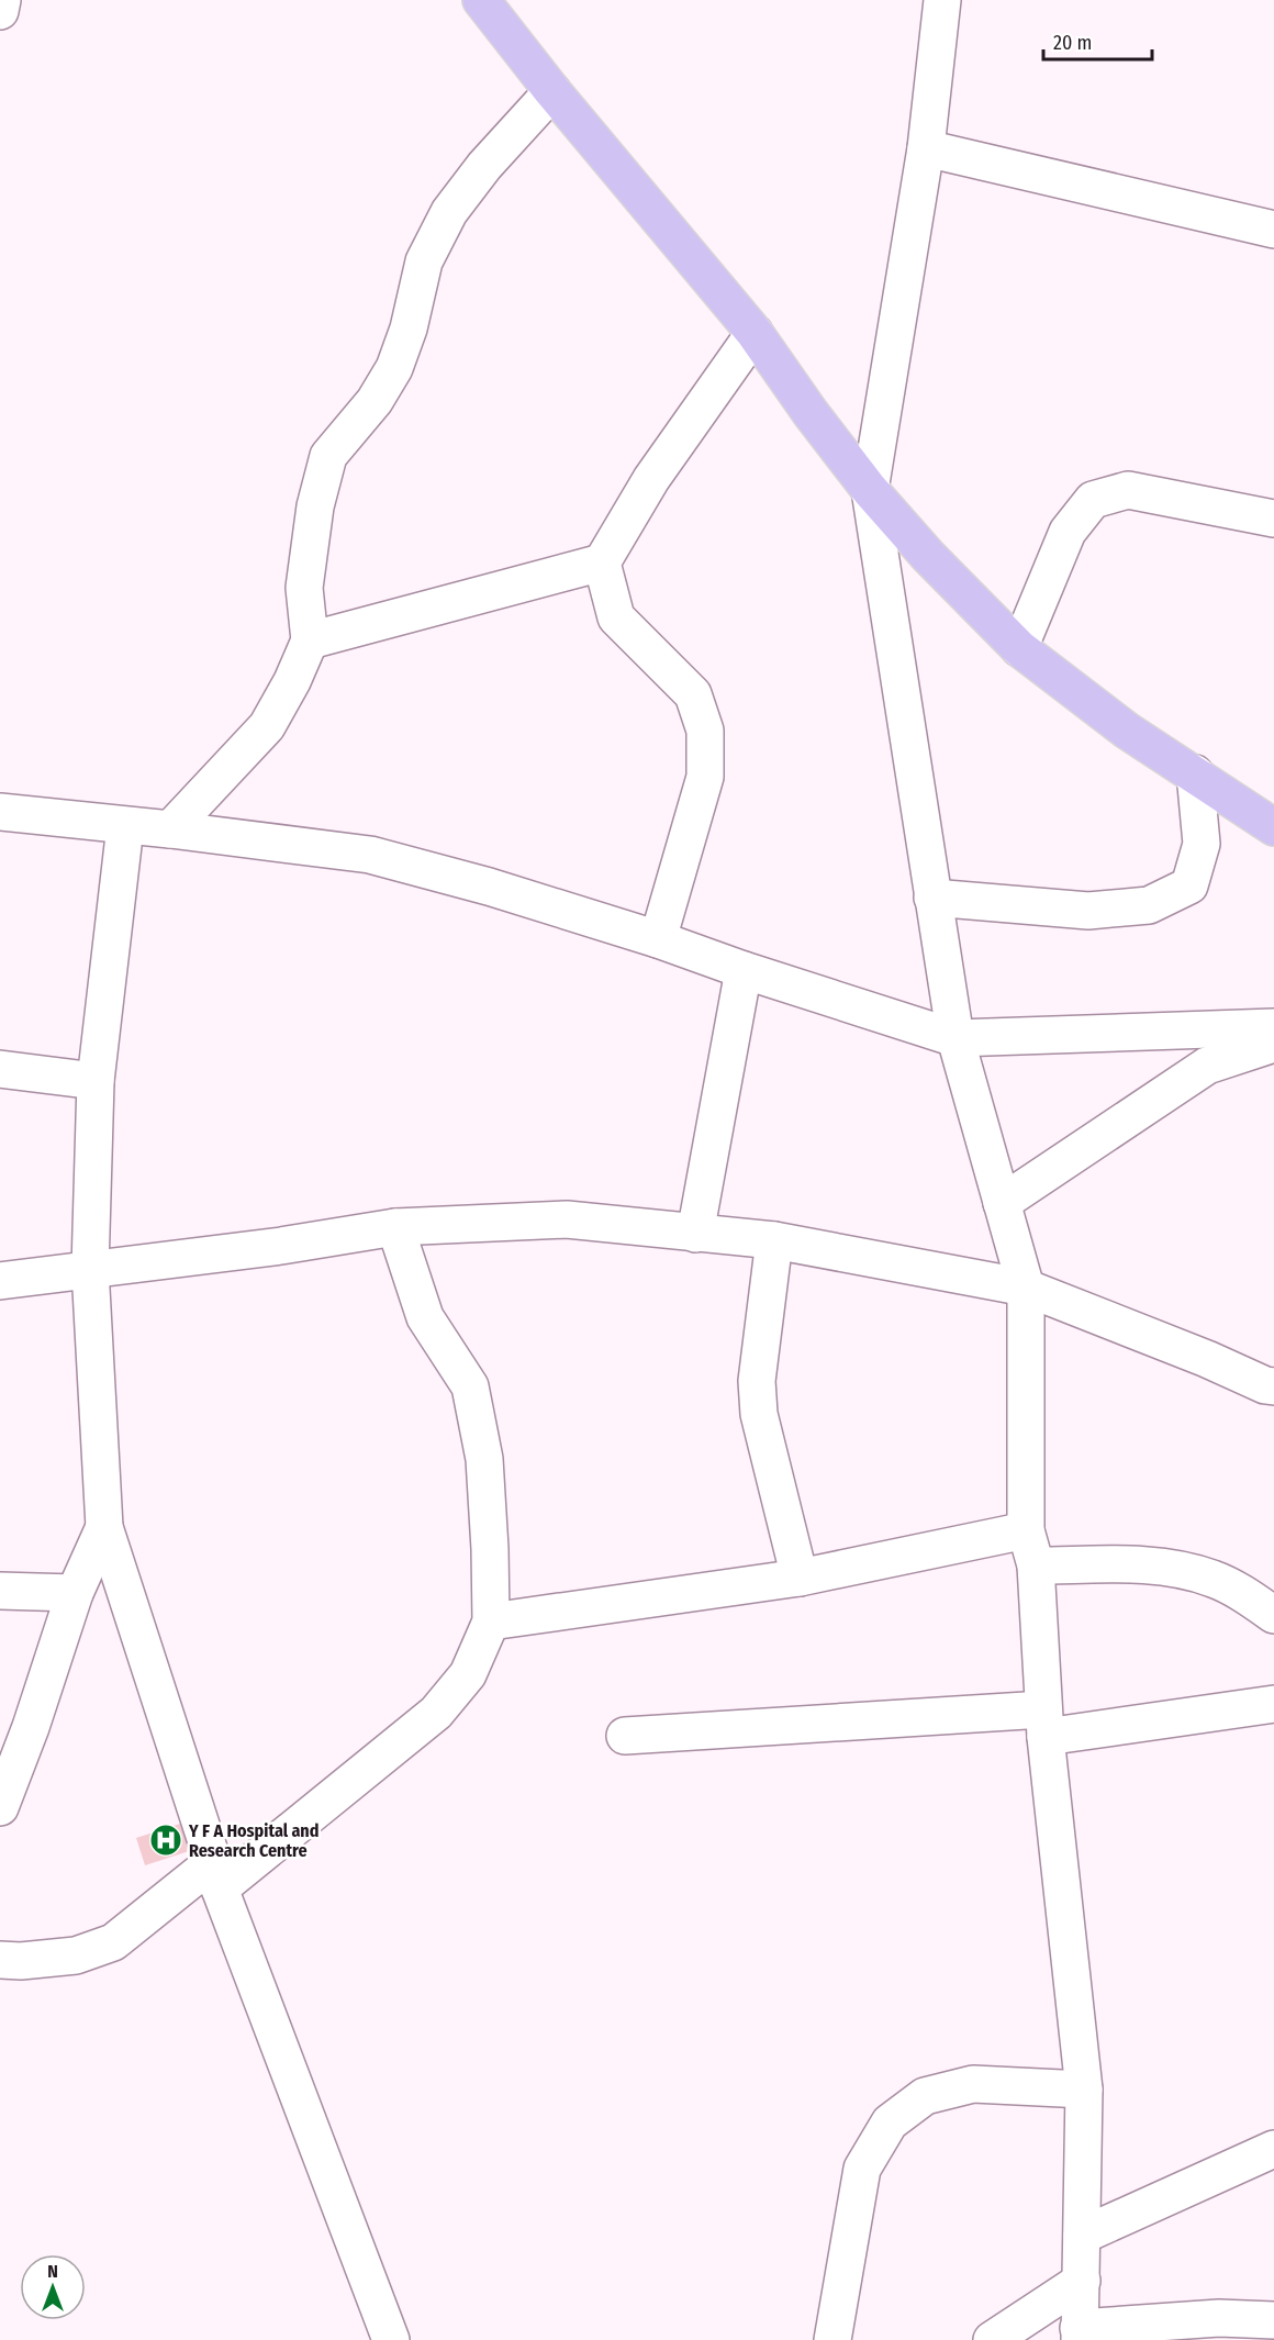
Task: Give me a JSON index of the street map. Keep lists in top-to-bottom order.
{
  "places": {
    "hospital": ["Y F A Hospital and Research Centre"]
  },
  "scale_bar": "20 m",
  "north": "top"
}
